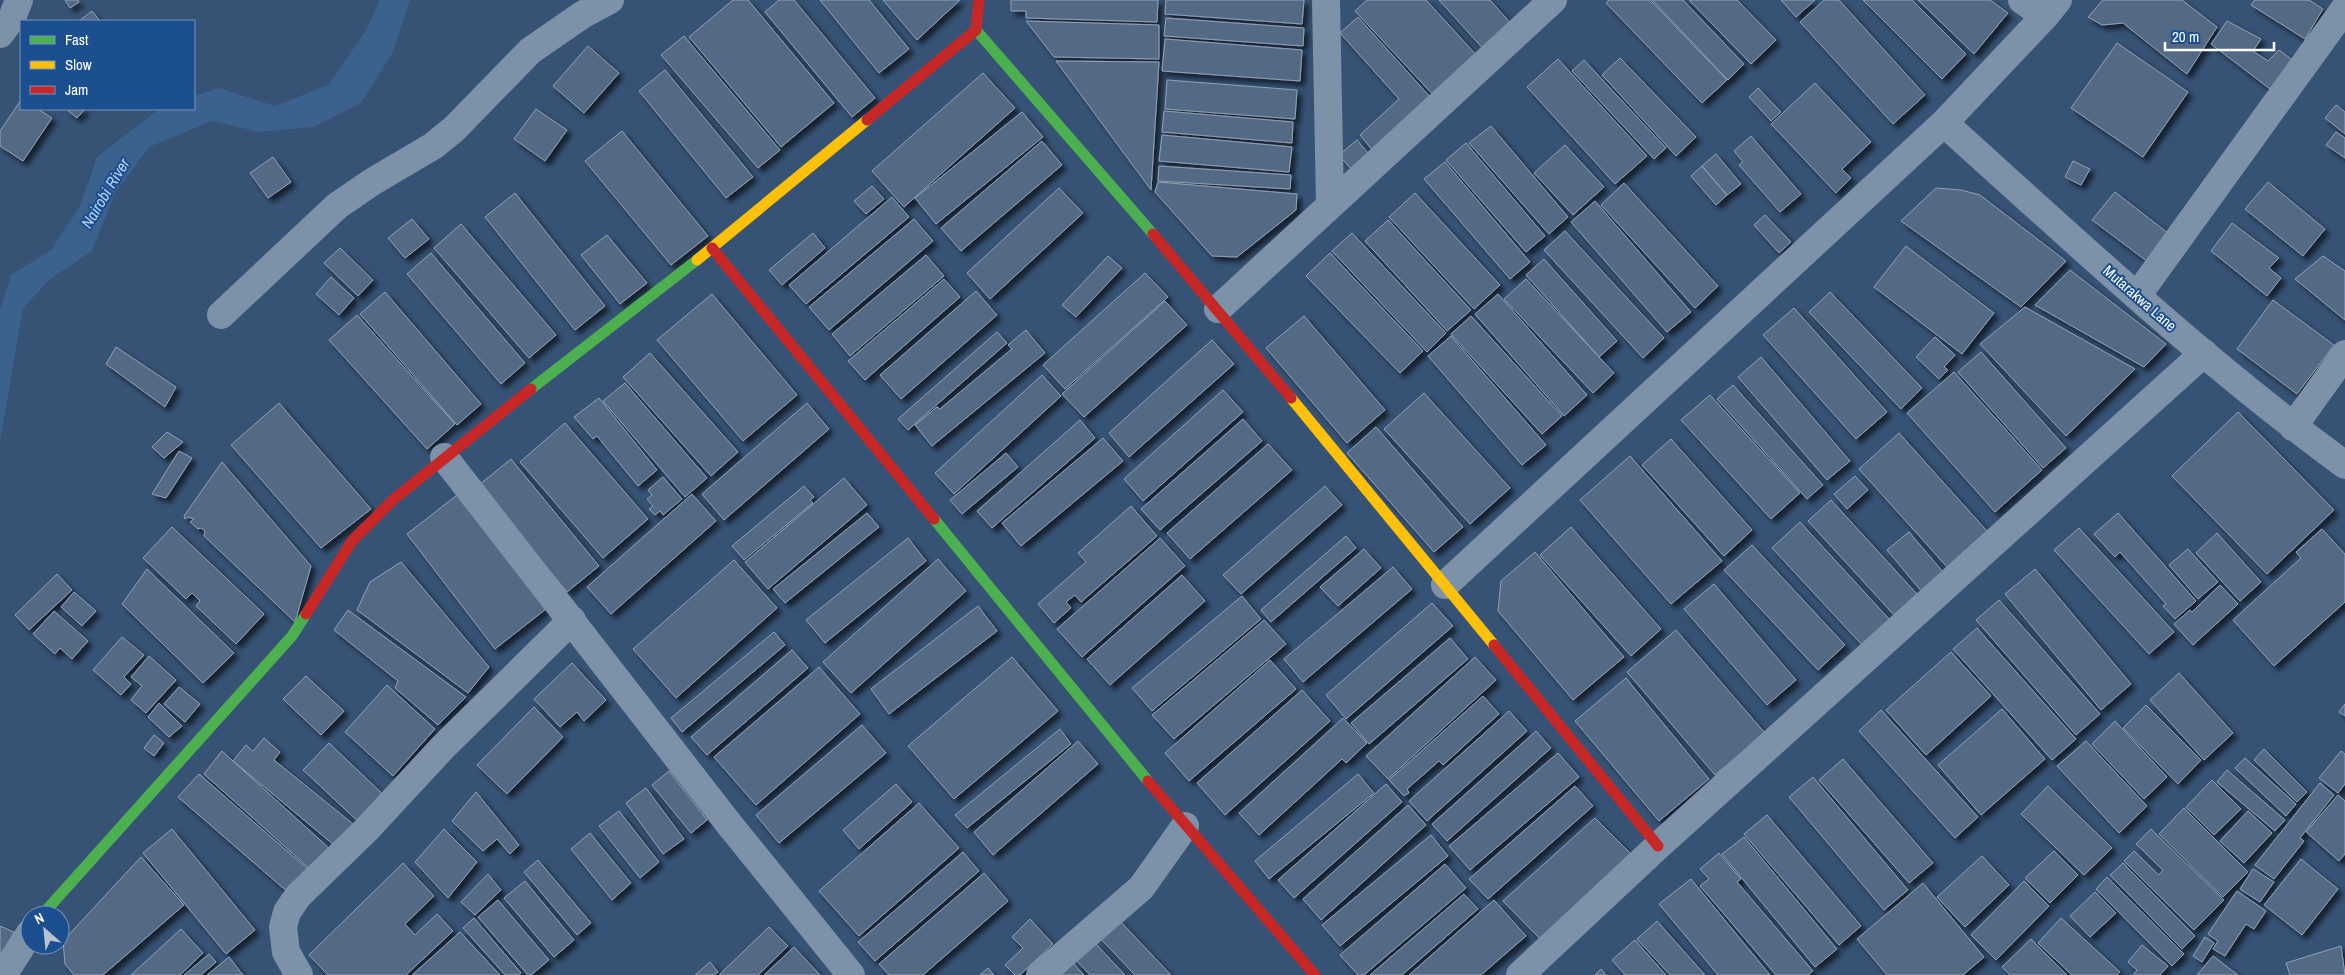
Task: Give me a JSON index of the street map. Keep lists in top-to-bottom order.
{
  "streets": {
    "street": ["Mutarakwa Lane"]
  },
  "water": ["Nairobi River"],
  "legend": ["Fast", "Slow", "Jam"],
  "scale_bar": "20 m",
  "north": "top left"
}
